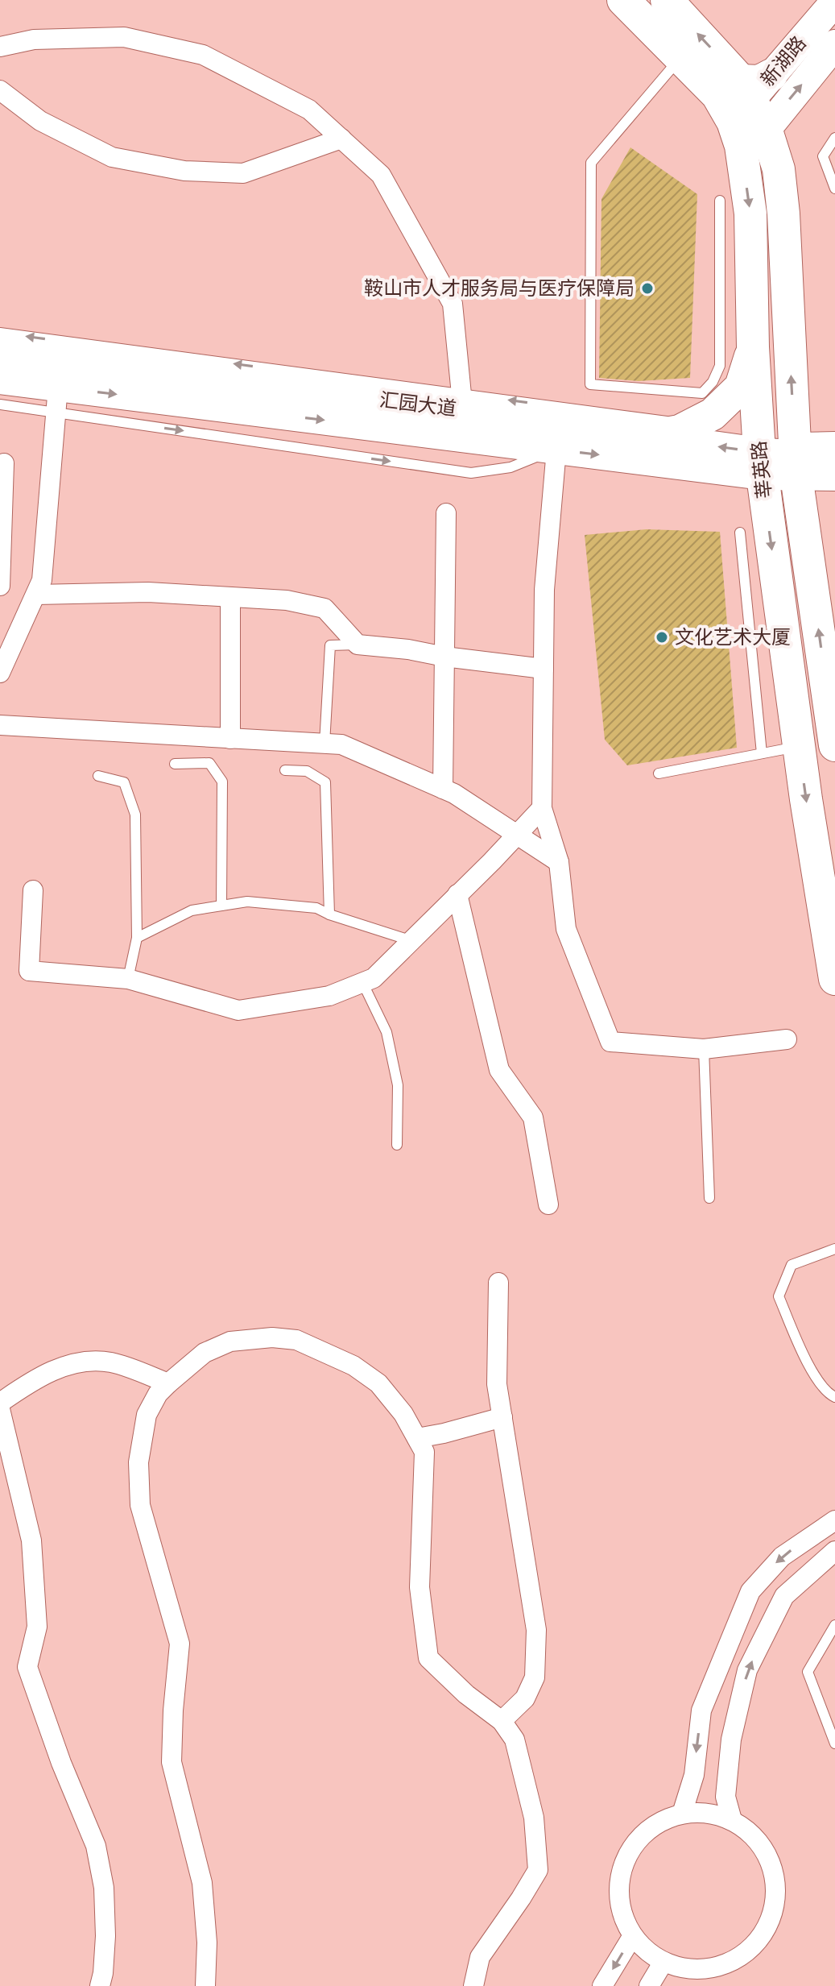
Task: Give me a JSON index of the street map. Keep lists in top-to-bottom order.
{
  "streets": {
    "main road": ["新湖路", "汇园大道", "莘英路"]
  },
  "crossings": [
    ["新湖路", "莘英路"],
    ["汇园大道", "莘英路"]
  ],
  "places": ["鞍山市人才服务局与医疗保障局", "文化艺术大厦"]
}
